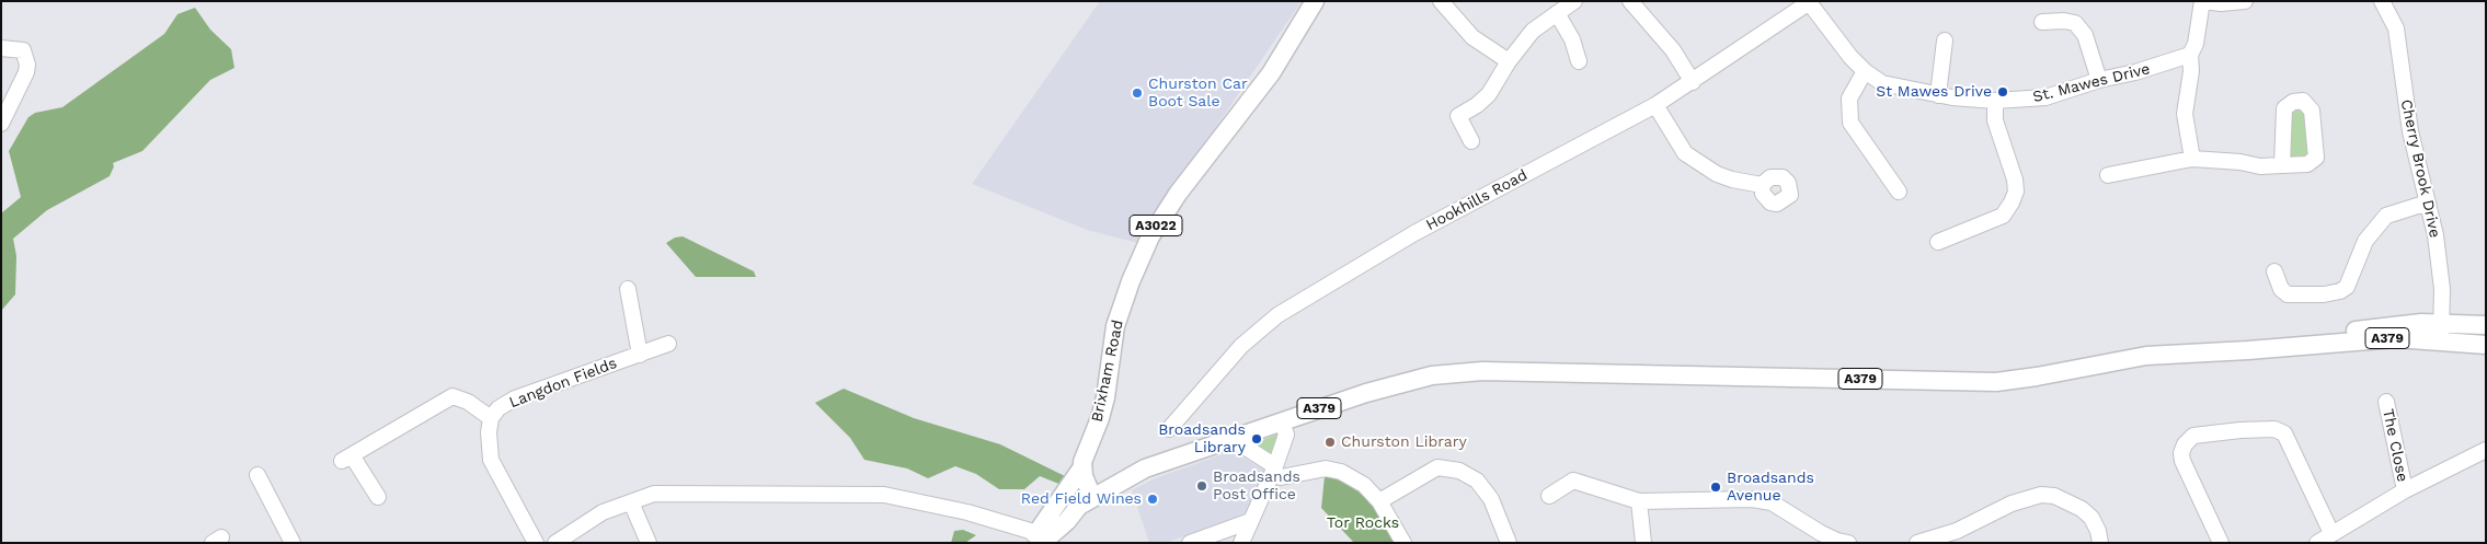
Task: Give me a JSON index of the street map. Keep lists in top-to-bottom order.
{
  "streets": {
    "main road": ["A3022", "A379", "Brixham Road"],
    "street": [
      "St. Mawes Drive",
      "Cherry Brook Drive",
      "Hookhills Road",
      "Langdon Fields",
      "The Close"
    ]
  },
  "crossings": [
    ["St. Mawes Drive", "Hookhills Road"],
    ["Cherry Brook Drive", "A379"]
  ],
  "parks": ["Tor Rocks"],
  "places": [
    "St Mawes Drive",
    "Churston Car Boot Sale",
    "Broadsands Library",
    "Churston Library",
    "Broadsands Post Office",
    "Broadsands Avenue",
    "Red Field Wines"
  ]
}
